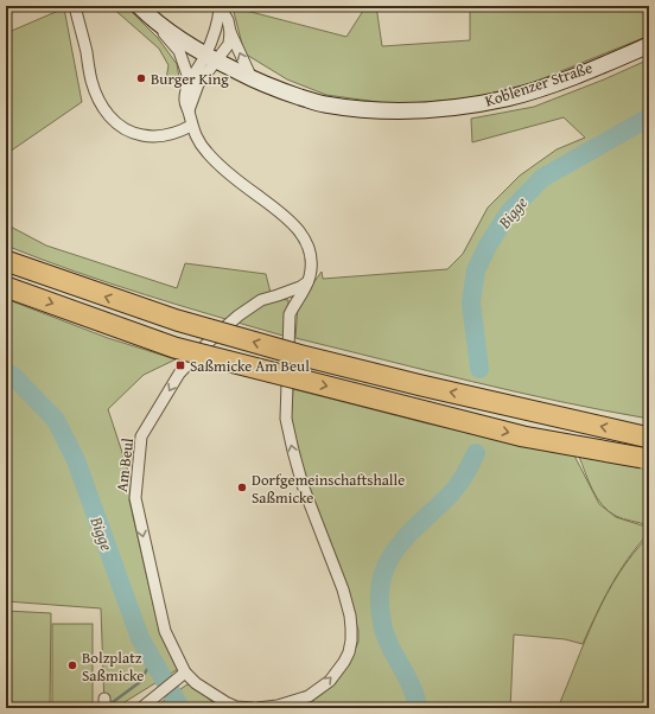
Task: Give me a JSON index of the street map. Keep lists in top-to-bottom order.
{
  "streets": {
    "main road": ["Koblenzer Straße"],
    "street": ["Am Beul"]
  },
  "one_way": ["Am Beul"],
  "water": ["Bigge"],
  "places": {
    "other": ["Burger King", "Dorfgemeinschaftshalle Saßmicke", "Bolzplatz Saßmicke"],
    "transit": ["Saßmicke Am Beul"]
  }
}
